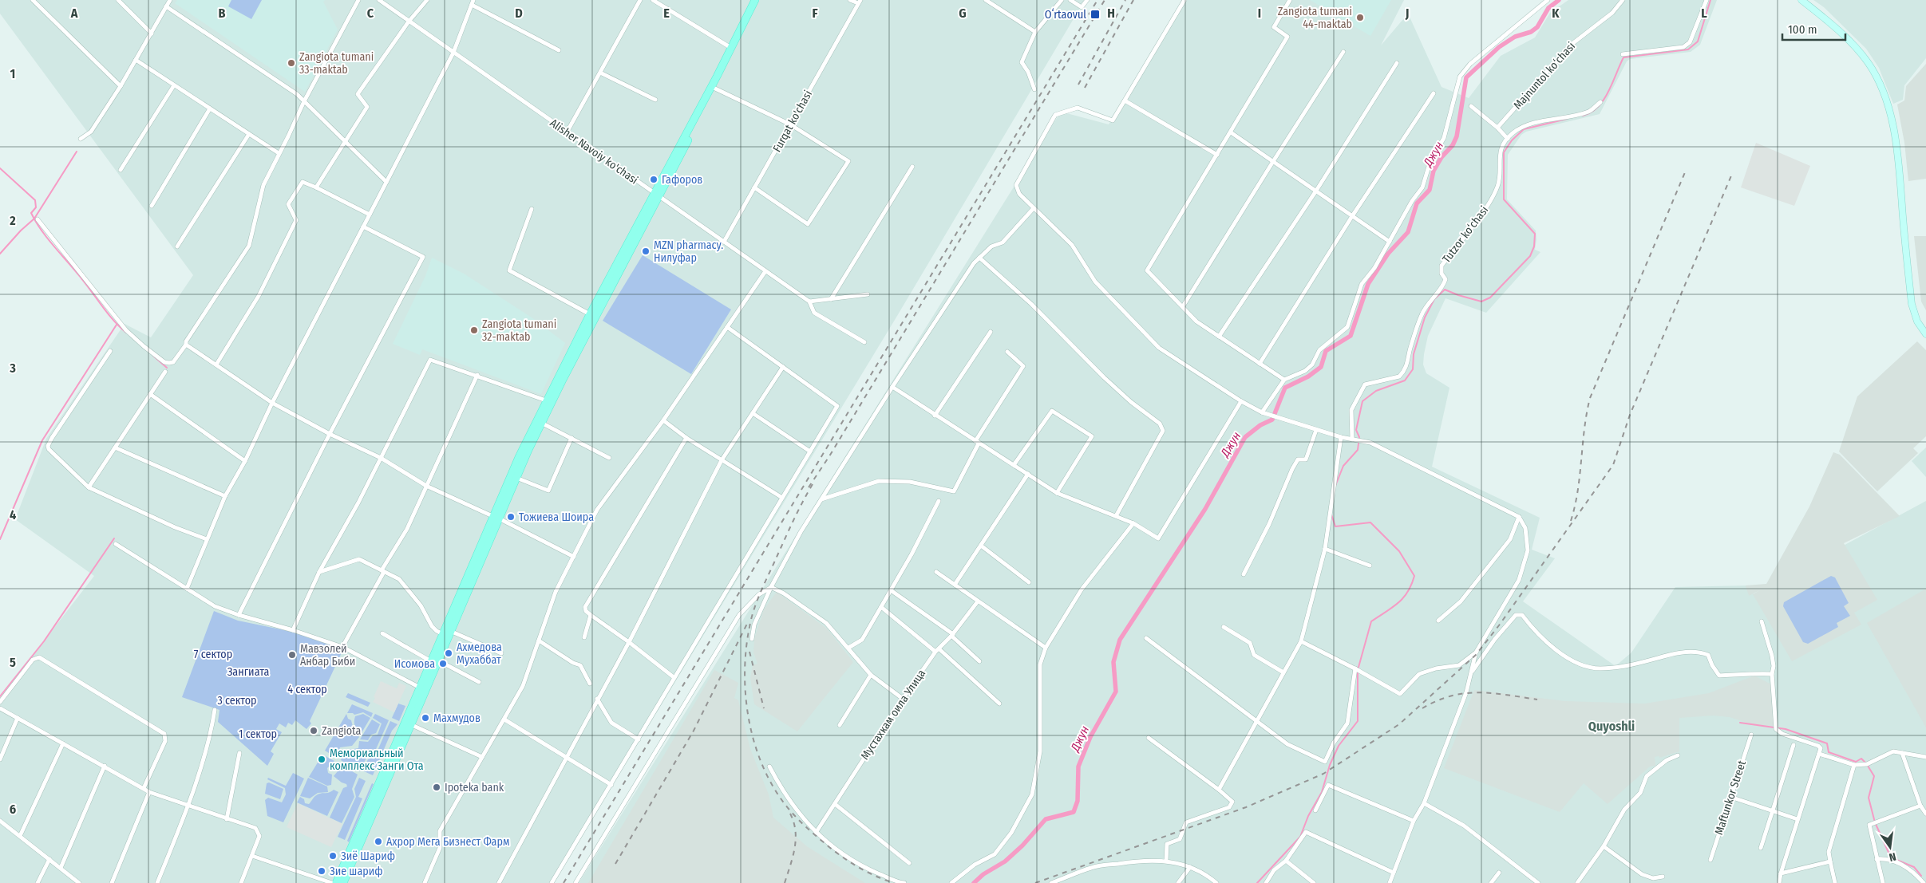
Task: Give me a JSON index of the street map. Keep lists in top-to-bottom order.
{
  "streets": {
    "street": [
      "Majnuntol ko‘chasi",
      "Furqat ko'chasi",
      "Alisher Navoiy ko'chasi",
      "Tutzor ko‘chasi",
      "Мустахкам оила Улица",
      "Maftunkor Street"
    ]
  },
  "crossings": [
    ["Furqat ko'chasi", "Alisher Navoiy ko'chasi"]
  ],
  "districts": ["Quyoshli"],
  "water": ["Джун"],
  "parks": [
    "7 сектор",
    "Зангиата",
    "4 сектор",
    "3 сектор",
    "1 сектор"
  ],
  "places": {
    "transit": ["Oʻrtaovul"],
    "other": [
      "Zangiota tumani 44-maktab",
      "Zangiota tumani 33-maktab",
      "Гафоров",
      "MZN pharmacy. Нилуфар",
      "Zangiota tumani 32-maktab",
      "Тожиева Шоира",
      "Ахмедова Мухаббат",
      "Мавзолей Анбар Биби",
      "Исомова",
      "Махмудов",
      "Zangiota",
      "Мемориальный комплекс Занги Ота",
      "Ipoteka bank",
      "Ахрор Мега Бизнест Фарм",
      "Зиё Шариф",
      "Зие шариф"
    ]
  },
  "scale_bar": "100 m",
  "north": "bottom",
  "grid": {
    "columns": [
      "A",
      "B",
      "C",
      "D",
      "E",
      "F",
      "G",
      "H",
      "I",
      "J",
      "K",
      "L"
    ],
    "rows": [
      "1",
      "2",
      "3",
      "4",
      "5",
      "6"
    ]
  }
}
